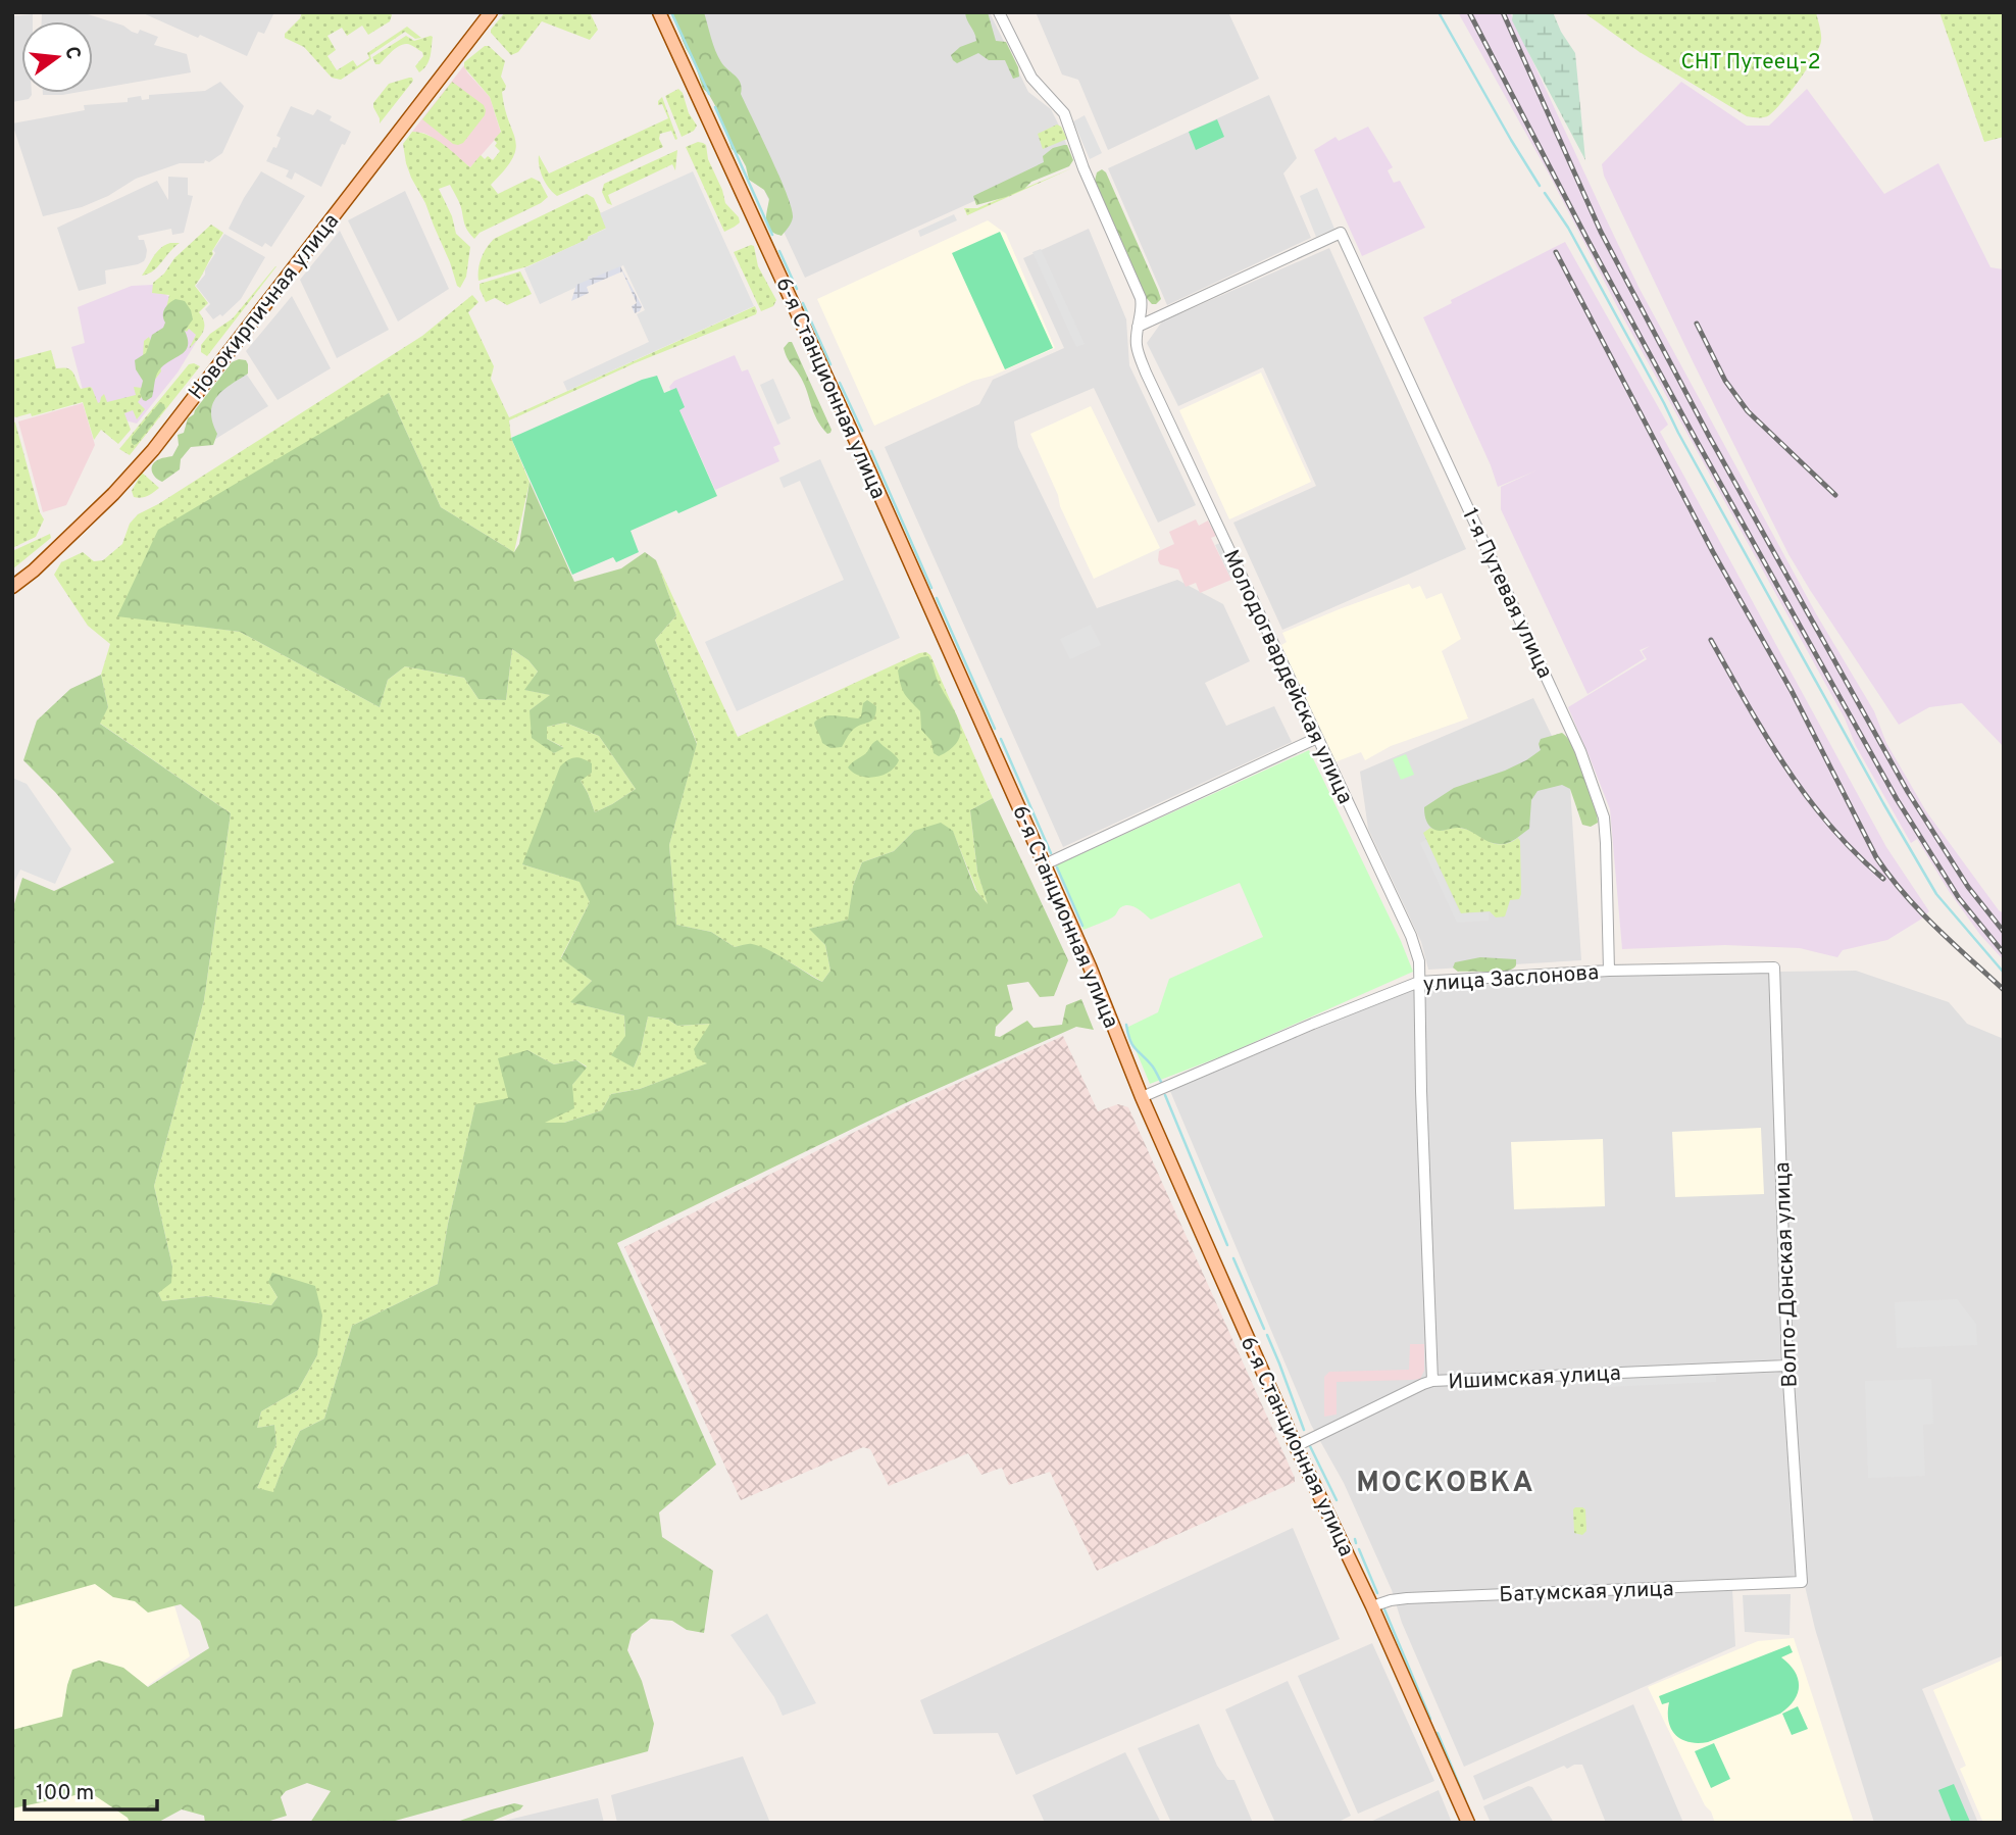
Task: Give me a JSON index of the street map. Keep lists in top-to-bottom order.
{
  "streets": {
    "main road": ["Новокирпичная улица", "6-я Станционная улица"],
    "street": [
      "1-я Путевая улица",
      "Молодогвардейская улица",
      "улица Заслонова",
      "Волго-Донская улица",
      "Ишимская улица",
      "Батумская улица"
    ]
  },
  "crossings": [
    ["6-я Станционная улица", "улица Заслонова"],
    ["6-я Станционная улица", "Ишимская улица"],
    ["6-я Станционная улица", "Батумская улица"],
    ["1-я Путевая улица", "Молодогвардейская улица"],
    ["1-я Путевая улица", "улица Заслонова"],
    ["Молодогвардейская улица", "улица Заслонова"],
    ["Молодогвардейская улица", "Ишимская улица"],
    ["улица Заслонова", "Волго-Донская улица"],
    ["Волго-Донская улица", "Ишимская улица"],
    ["Волго-Донская улица", "Батумская улица"]
  ],
  "districts": ["МОСКОВКА"],
  "parks": ["СНТ Путеец-2"],
  "scale_bar": "100 m",
  "north": "right"
}
